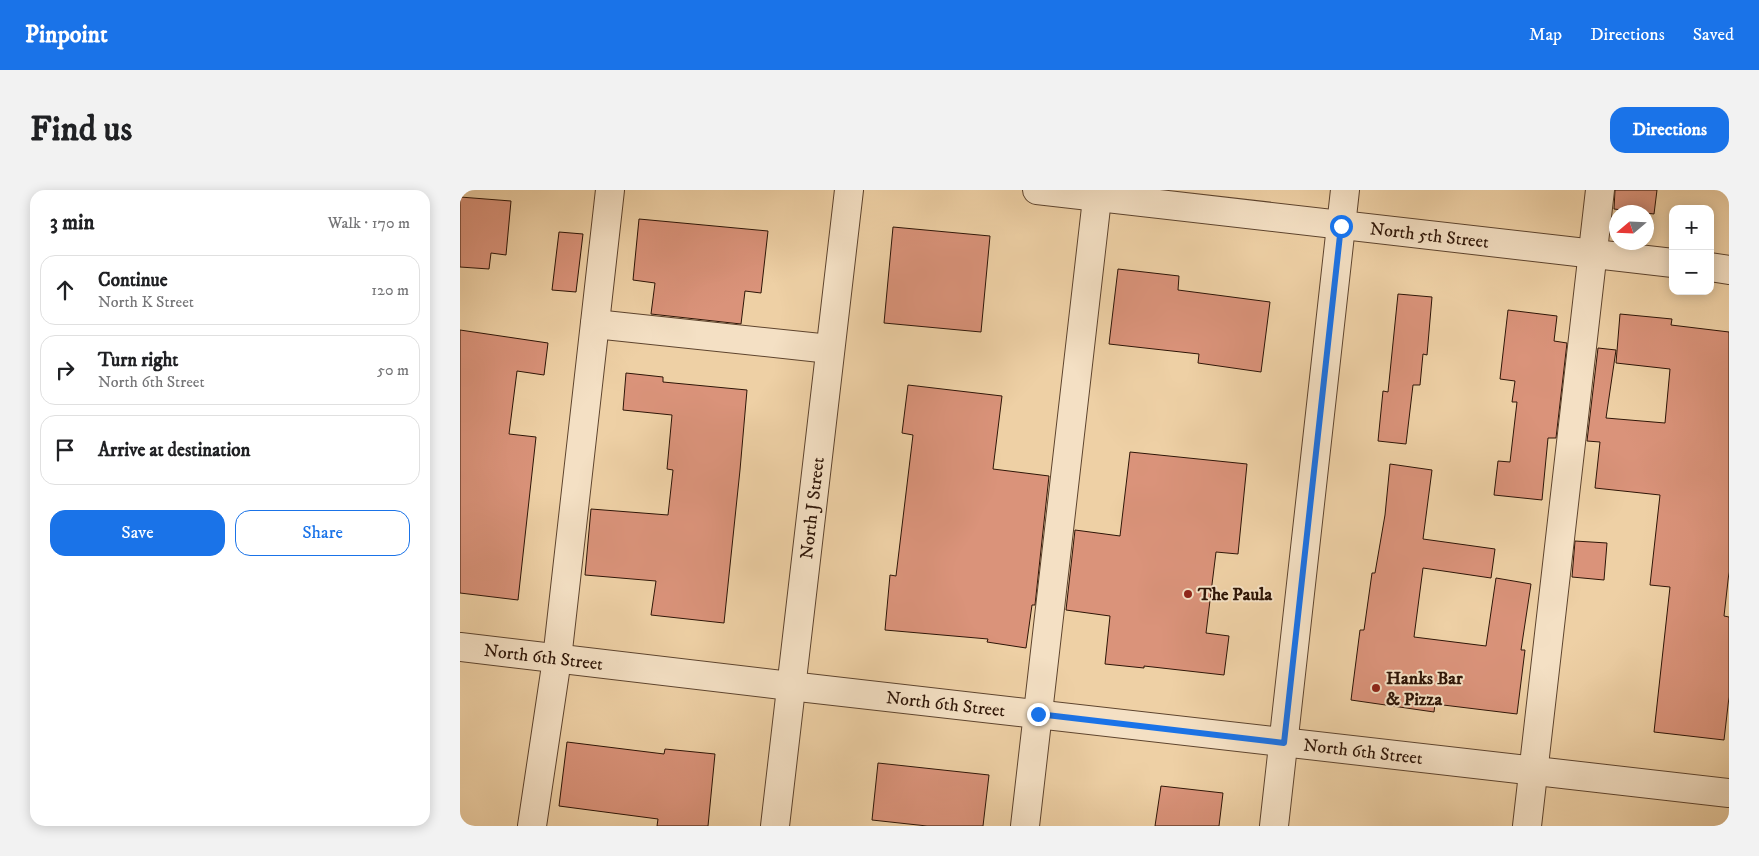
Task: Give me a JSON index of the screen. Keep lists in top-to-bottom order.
{
  "streets": {
    "street": ["North 5th Street", "North J Street", "North 6th Street"]
  },
  "crossings": [
    ["North J Street", "North 6th Street"]
  ],
  "places": ["The Paula", "Hanks Bar & Pizza"],
  "north": "left",
  "page": {
    "header": "Pinpoint",
    "nav": ["Map", "Directions", "Saved"],
    "buttons": [
      "Directions",
      ["Save", "Share"]
    ],
    "title": "Find us",
    "heading": ["3 min", "Walk · 170 m"],
    "map_buttons": ["+", "−"],
    "list": [
      ["Continue", "North K Street", "120 m"],
      ["Turn right", "North 6th Street", "50 m"],
      "Arrive at destination"
    ]
  }
}
